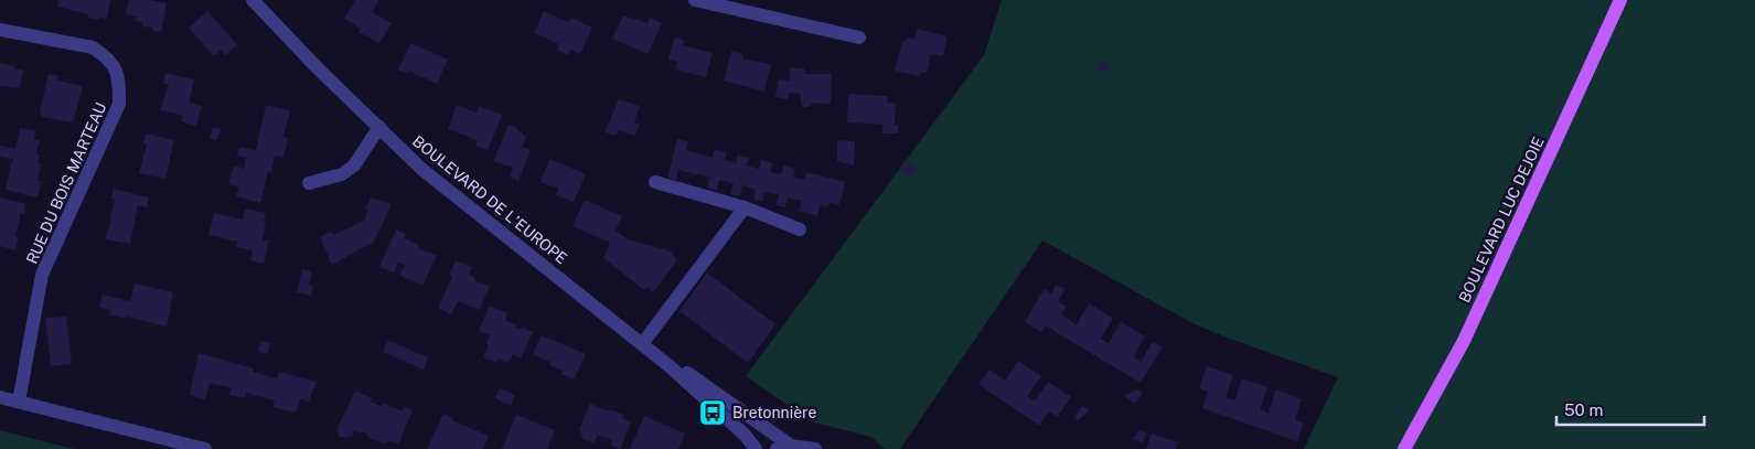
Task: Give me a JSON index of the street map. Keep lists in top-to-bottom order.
{
  "streets": {
    "main road": ["BOULEVARD LUC DEJOIE"],
    "street": ["RUE DU BOIS MARTEAU", "BOULEVARD DE L'EUROPE"]
  },
  "places": {
    "bus stop": ["Bretonnière"]
  },
  "scale_bar": "50 m"
}
